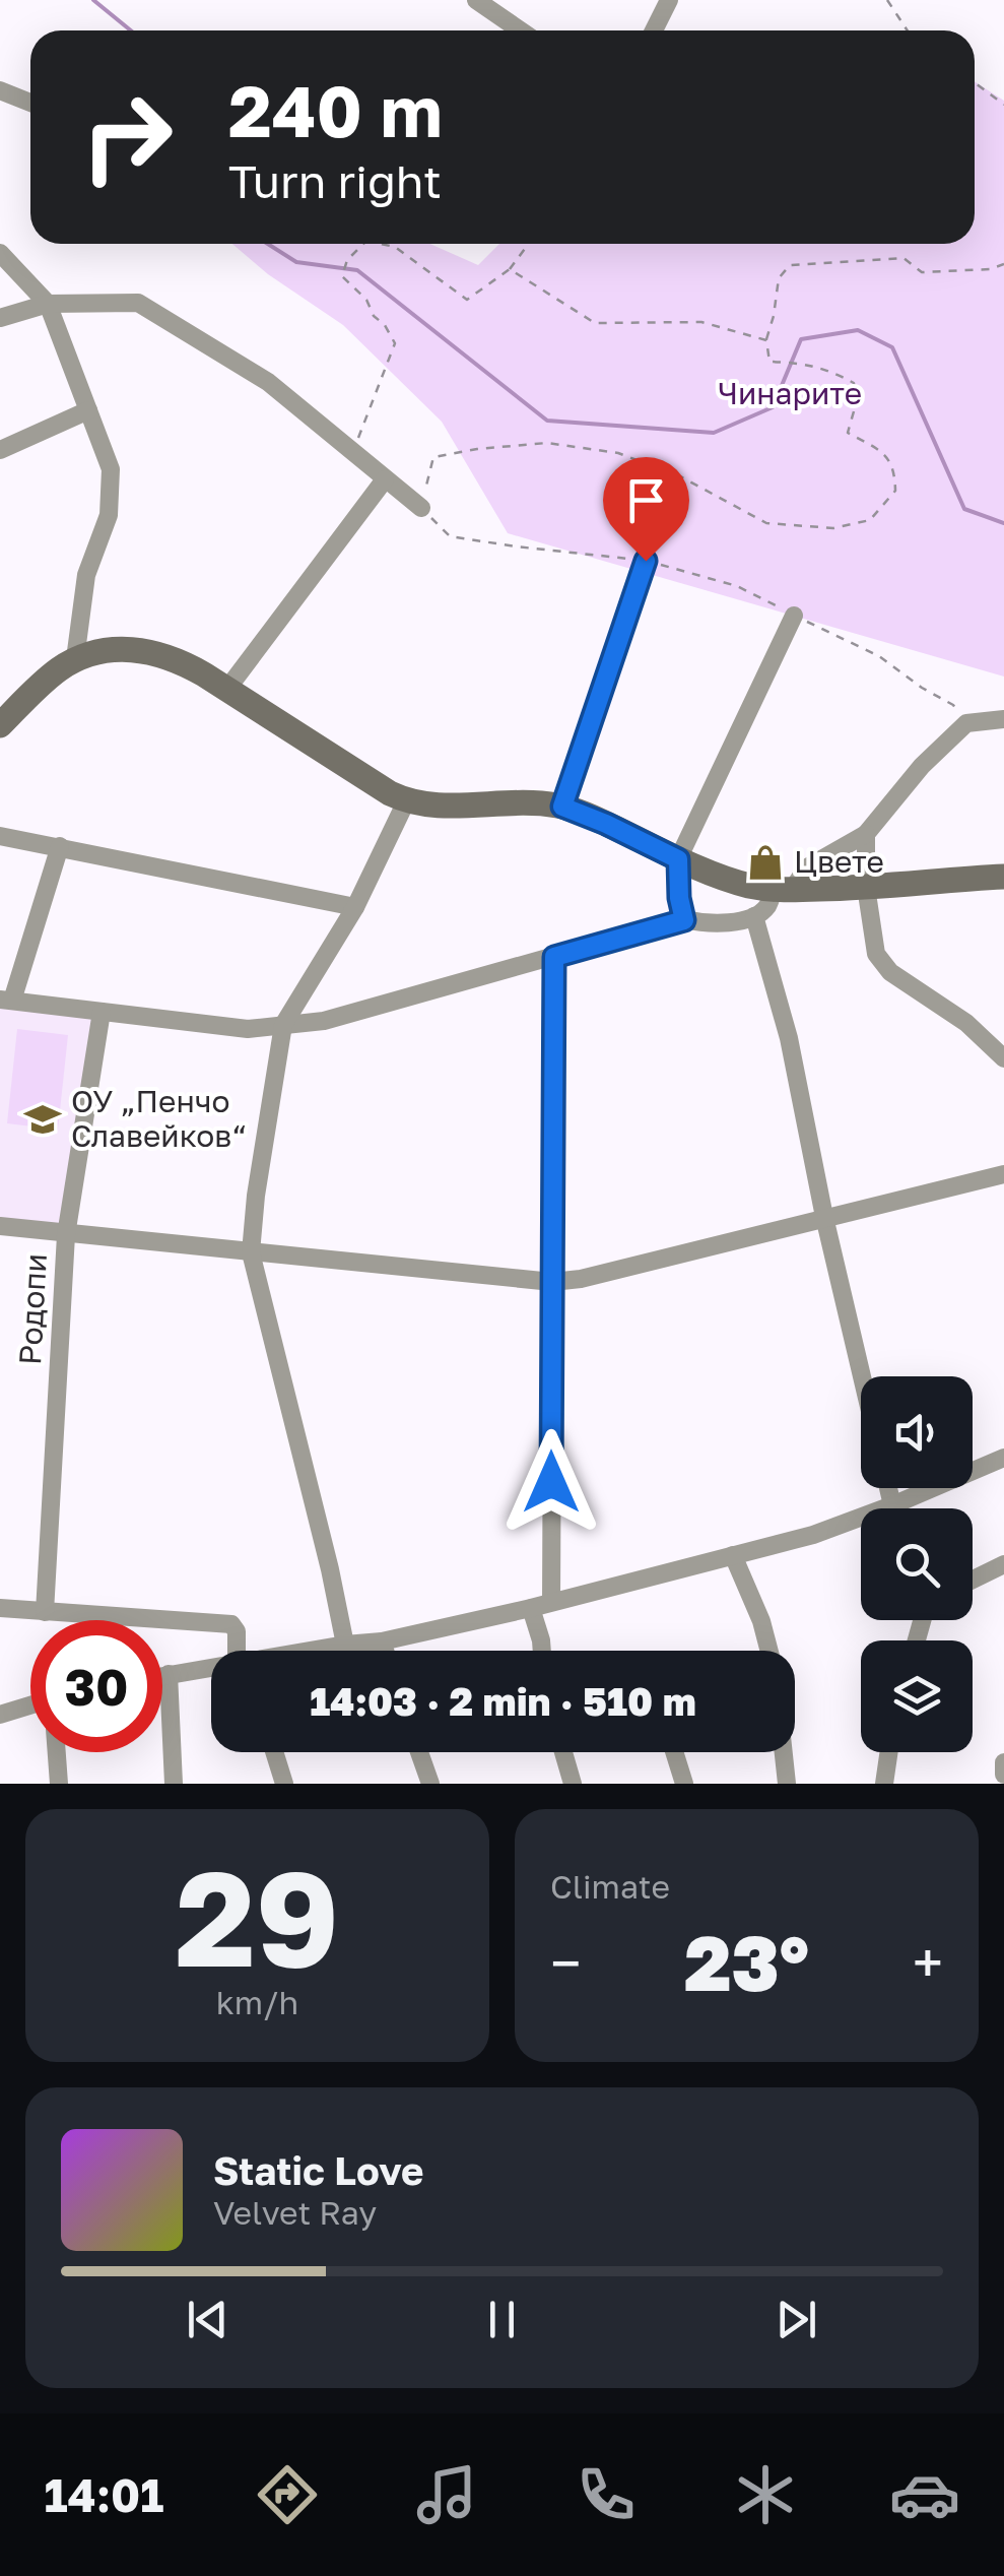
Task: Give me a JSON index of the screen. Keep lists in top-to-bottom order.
{
  "streets": {
    "street": ["Родопи"]
  },
  "parks": ["Чинарите"],
  "places": {
    "shop": ["Цвете"],
    "school or university": ["ОУ „Пенчо Славейков“"]
  },
  "page": {
    "turn": ["240 m", "Turn right"],
    "limit": "30",
    "trip": "14:03 · 2 min · 510 m",
    "tile": [
      ["29", "km/h"],
      "Climate"
    ],
    "heat": ["−", "23°", "+"],
    "song": ["Static Love", "Velvet Ray"],
    "tabs": "14:01"
  }
}
